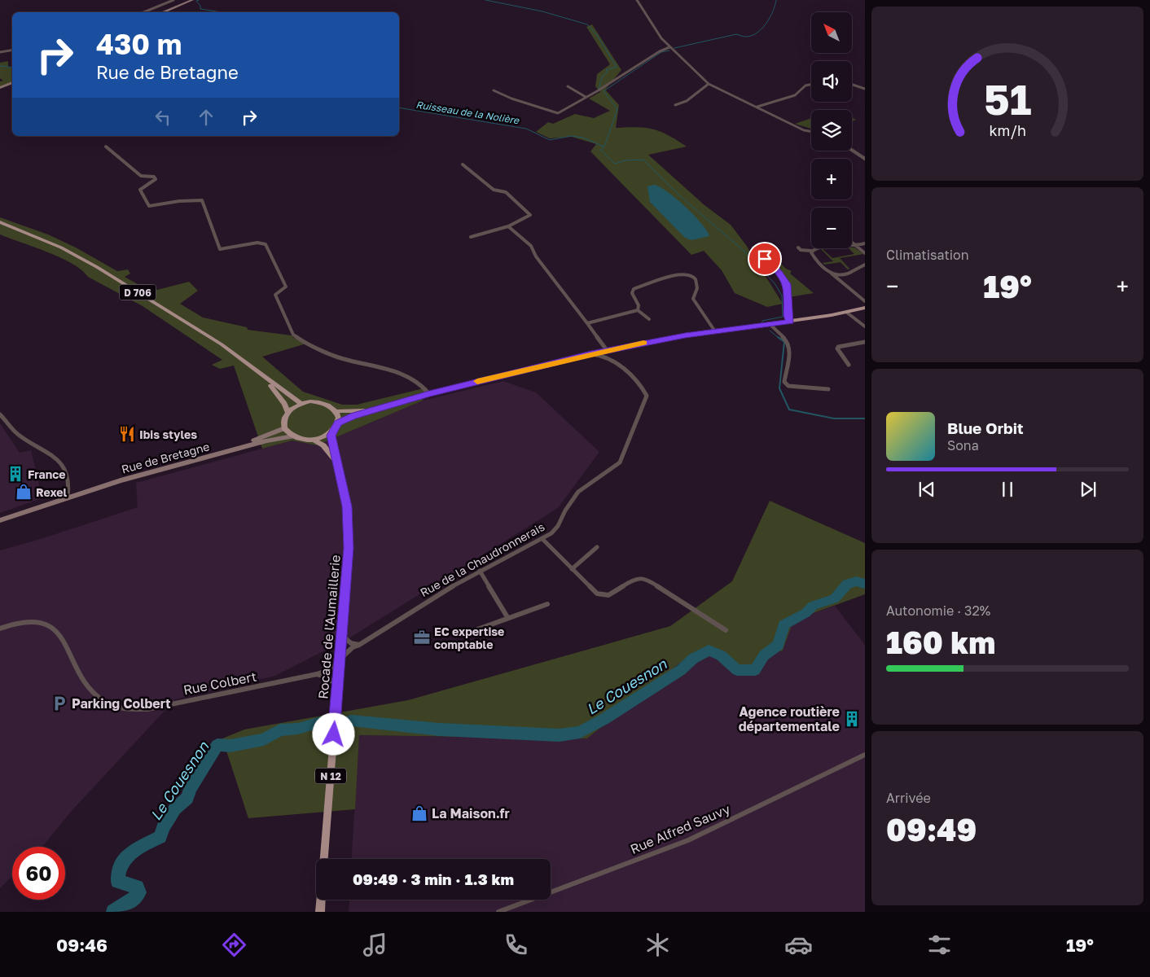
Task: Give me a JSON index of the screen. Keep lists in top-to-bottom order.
{
  "streets": {
    "main road": [
      "D 706",
      "Rue de Bretagne",
      "Rocade de l'Aumaillerie",
      "N 12"
    ],
    "street": ["Rue de la Chaudronnerais", "Rue Colbert", "Rue Alfred Sauvy"]
  },
  "crossings": [
    ["D 706", "Rue de Bretagne"],
    ["D 706", "Rocade de l'Aumaillerie"],
    ["Rue de Bretagne", "Rocade de l'Aumaillerie"],
    ["Rue de la Chaudronnerais", "Rocade de l'Aumaillerie"],
    ["Rue de la Chaudronnerais", "Rue Colbert"],
    ["Rocade de l'Aumaillerie", "Rue Colbert"]
  ],
  "water": ["Ruisseau de la Nolière", "Le Couesnon"],
  "places": {
    "restaurant": ["Ibis styles"],
    "building": ["France", "Agence routière départementale"],
    "shop": ["Rexel", "La Maison.fr"],
    "office": ["EC expertise comptable"],
    "parking": ["Parking Colbert"]
  },
  "north": "top left",
  "page": {
    "map_buttons": ["+", "−"],
    "turn": ["430 m", "Rue de Bretagne"],
    "tile": [
      "Climatisation",
      ["Autonomie · 32%", "160 km"],
      ["Arrivée", "09:49"]
    ],
    "heat": ["−", "19°", "+"],
    "song": ["Blue Orbit", "Sona"],
    "limit": "60",
    "trip": "09:49 · 3 min · 1.3 km",
    "tabs": ["09:46", "19°"],
    "gauge": ["51", "km/h"]
  }
}
